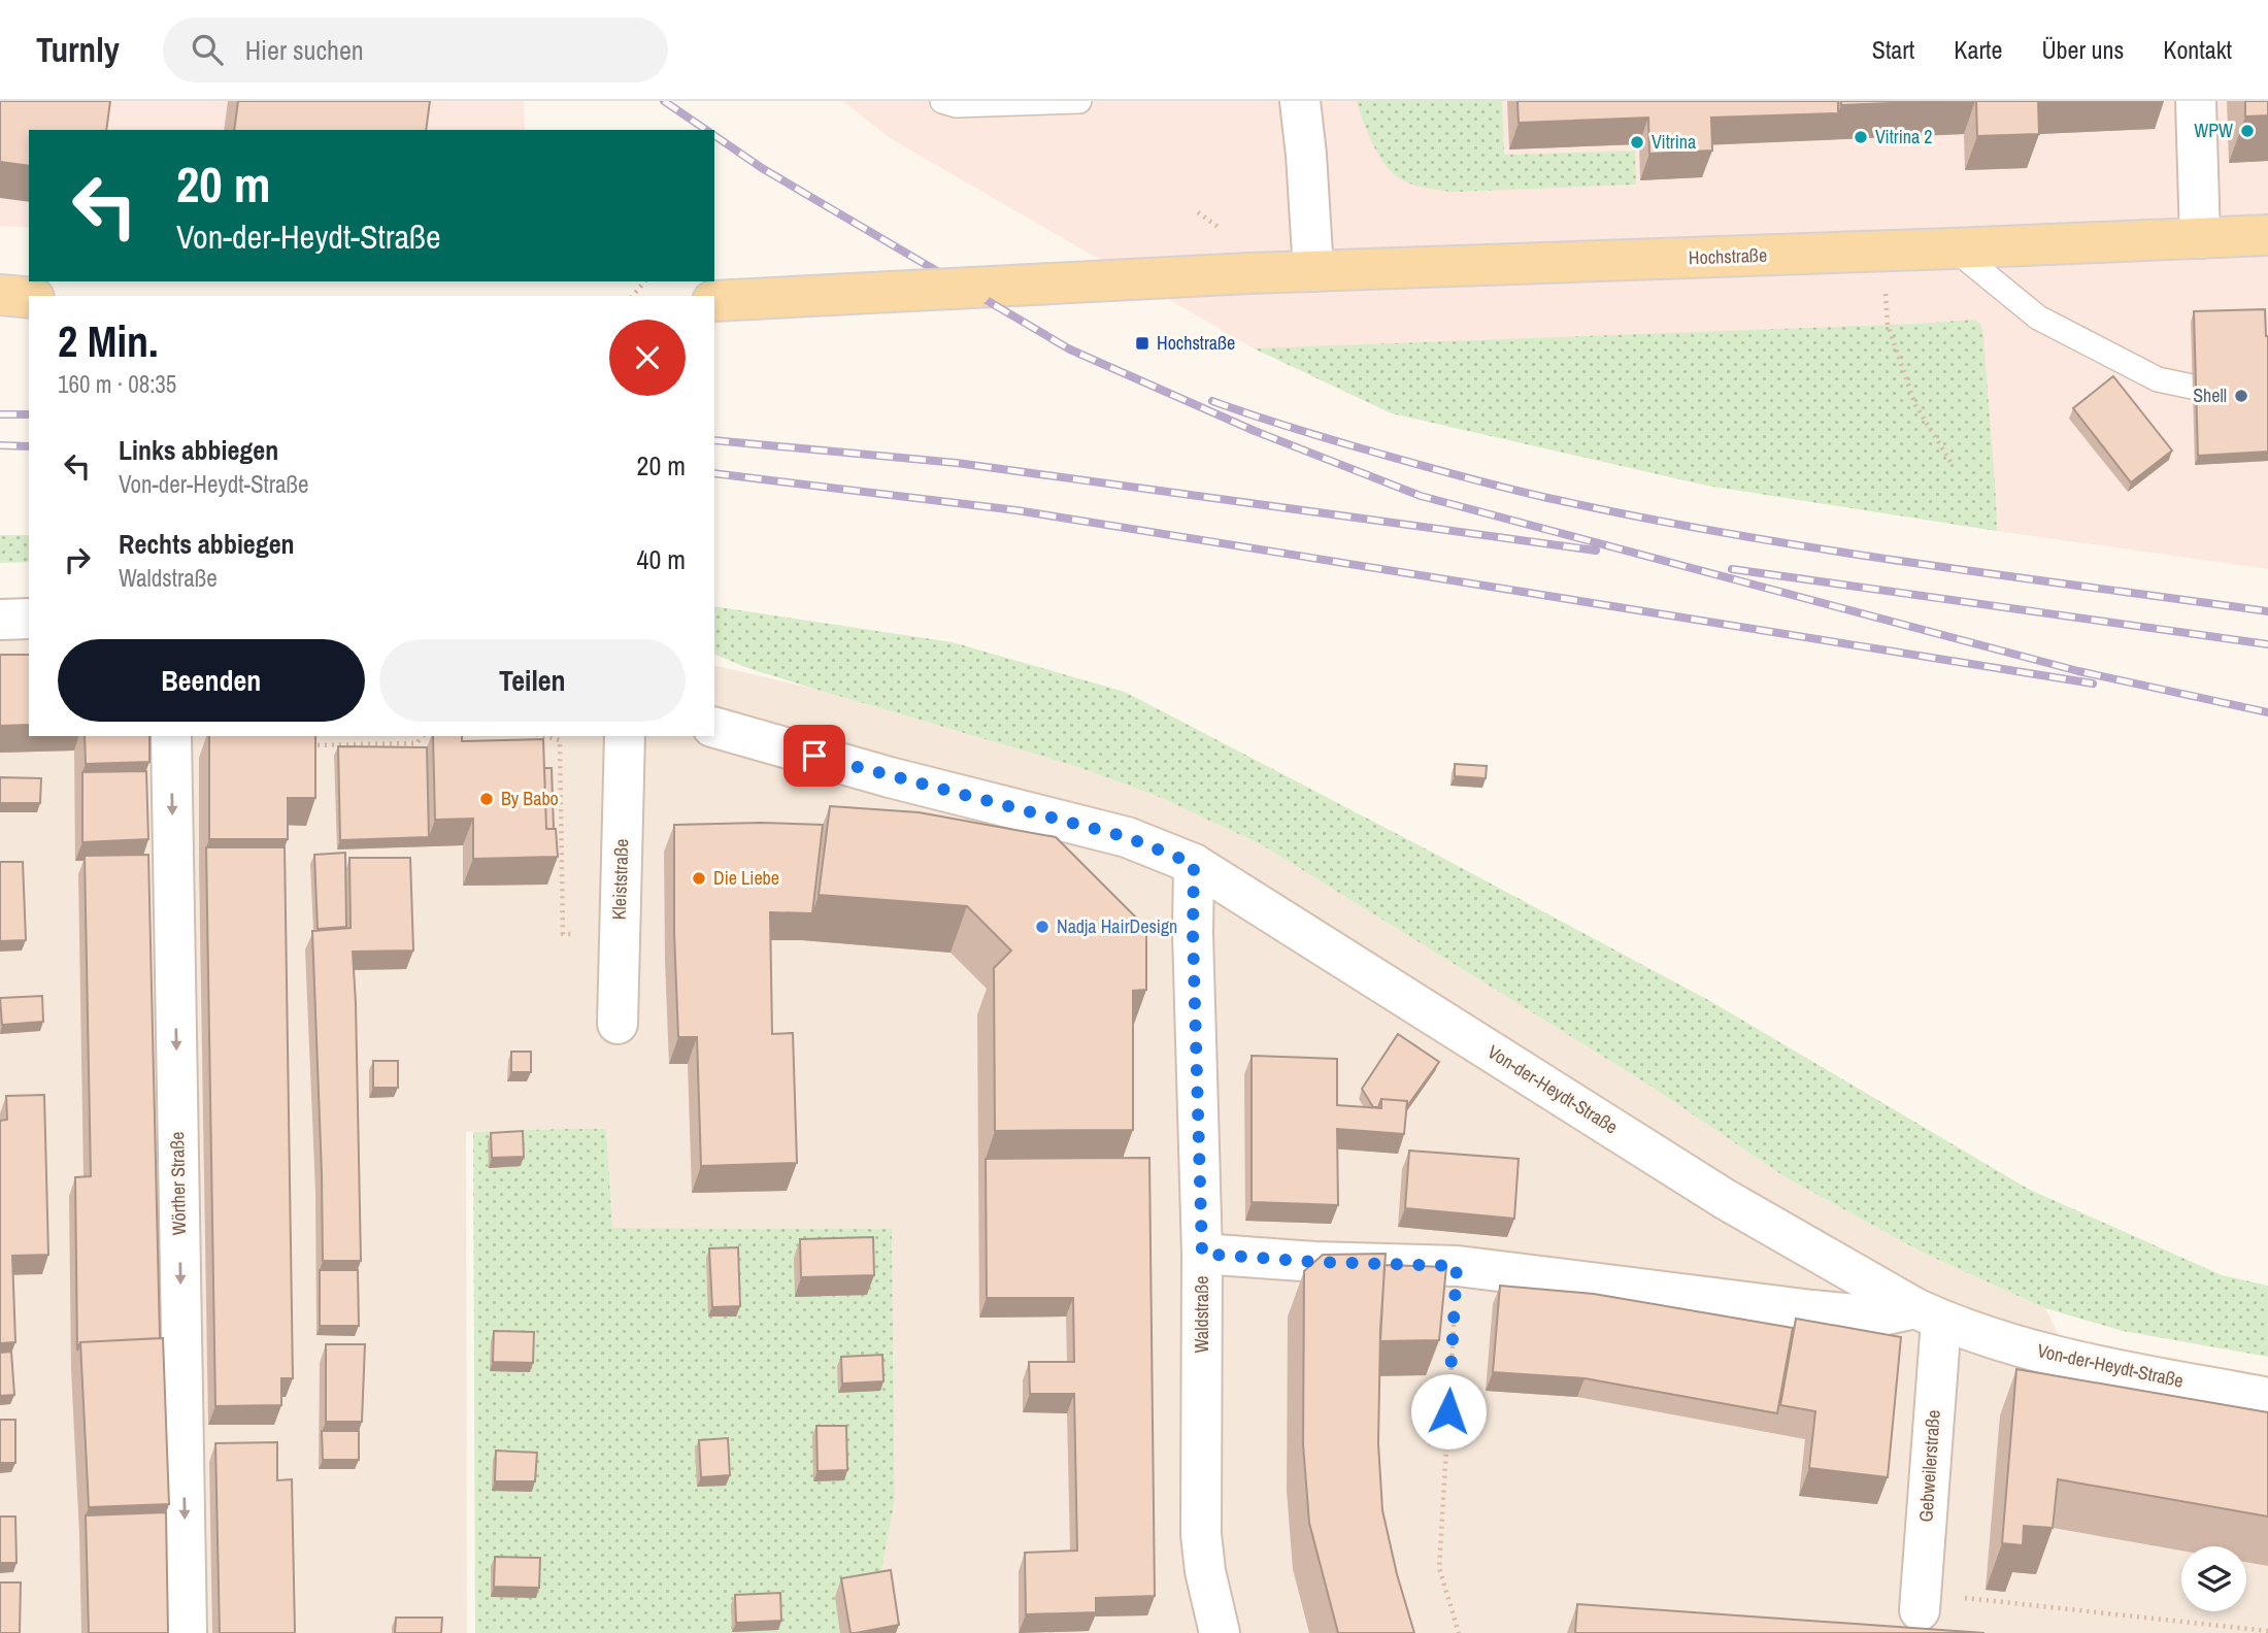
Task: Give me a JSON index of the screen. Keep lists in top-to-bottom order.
{
  "streets": {
    "main road": ["Hochstraße"],
    "street": [
      "Kleiststraße",
      "Von-der-Heydt-Straße",
      "Wörther Straße",
      "Waldstraße",
      "Gebweilerstraße"
    ]
  },
  "crossings": [
    ["Von-der-Heydt-Straße", "Waldstraße"],
    ["Von-der-Heydt-Straße", "Gebweilerstraße"]
  ],
  "one_way": ["Wörther Straße"],
  "places": {
    "other": [
      "WPW",
      "Vitrina 2",
      "Vitrina",
      "Shell",
      "By Babo",
      "Die Liebe",
      "Nadja HairDesign"
    ],
    "transit": ["Hochstraße"]
  },
  "page": {
    "header": "Turnly",
    "search": "Hier suchen",
    "nav": [
      "Start",
      "Karte",
      "Über uns",
      "Kontakt"
    ],
    "turn": ["20 m", "Von-der-Heydt-Straße"],
    "heading": ["2 Min.", "160 m · 08:35"],
    "list": [
      {
        "name": "Links abbiegen",
        "note": "Von-der-Heydt-Straße",
        "value": "20 m"
      },
      {
        "name": "Rechts abbiegen",
        "note": "Waldstraße",
        "value": "40 m"
      }
    ],
    "buttons": ["Beenden", "Teilen"]
  }
}
